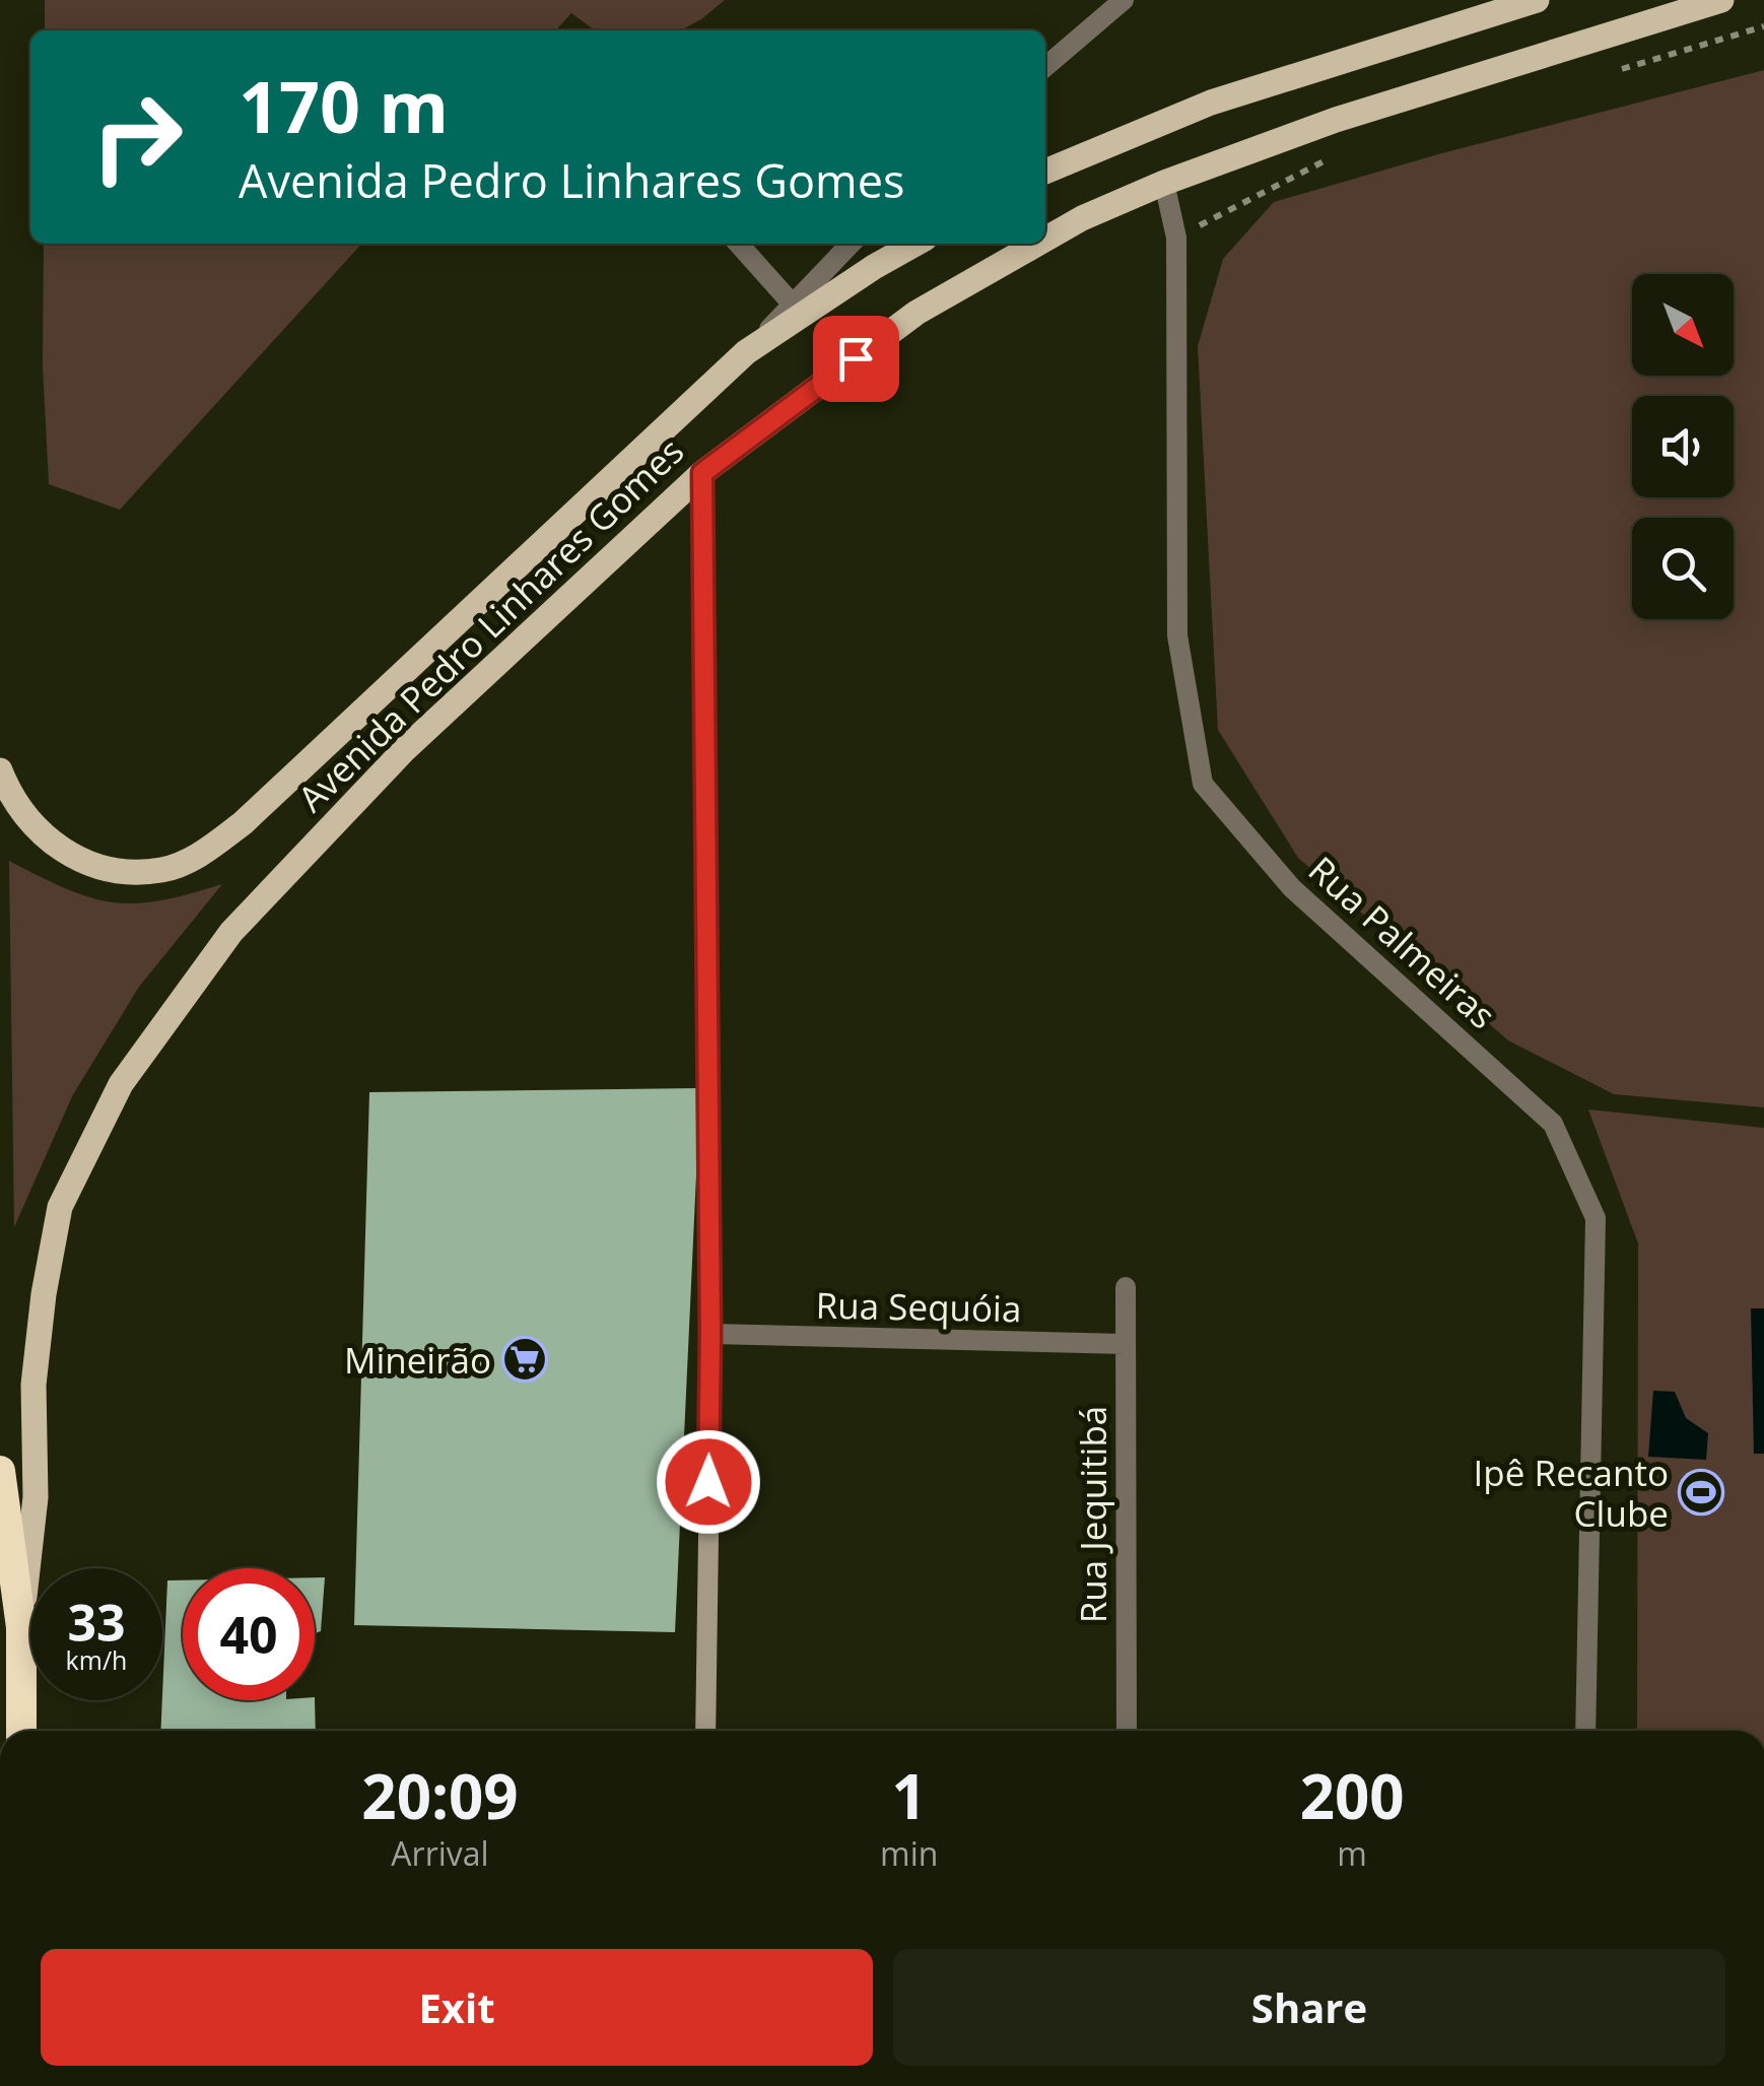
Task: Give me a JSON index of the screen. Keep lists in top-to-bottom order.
{
  "streets": {
    "highway": ["Avenida Pedro Linhares Gomes"],
    "street": ["Rua Palmeiras", "Rua Sequóia", "Rua Jequitibá"]
  },
  "crossings": [
    ["Avenida Pedro Linhares Gomes", "Rua Palmeiras"],
    ["Rua Sequóia", "Rua Jequitibá"]
  ],
  "places": {
    "supermarket": ["Mineirão"],
    "sports": ["Ipê Recanto Clube"]
  },
  "north": "bottom right",
  "page": {
    "turn": ["170 m", "Avenida Pedro Linhares Gomes"],
    "speed": "33 km/h",
    "limit": "40",
    "eta": [
      "20:09",
      "Arrival",
      "1",
      "min",
      "200",
      "m"
    ],
    "buttons": ["Exit", "Share"]
  }
}
